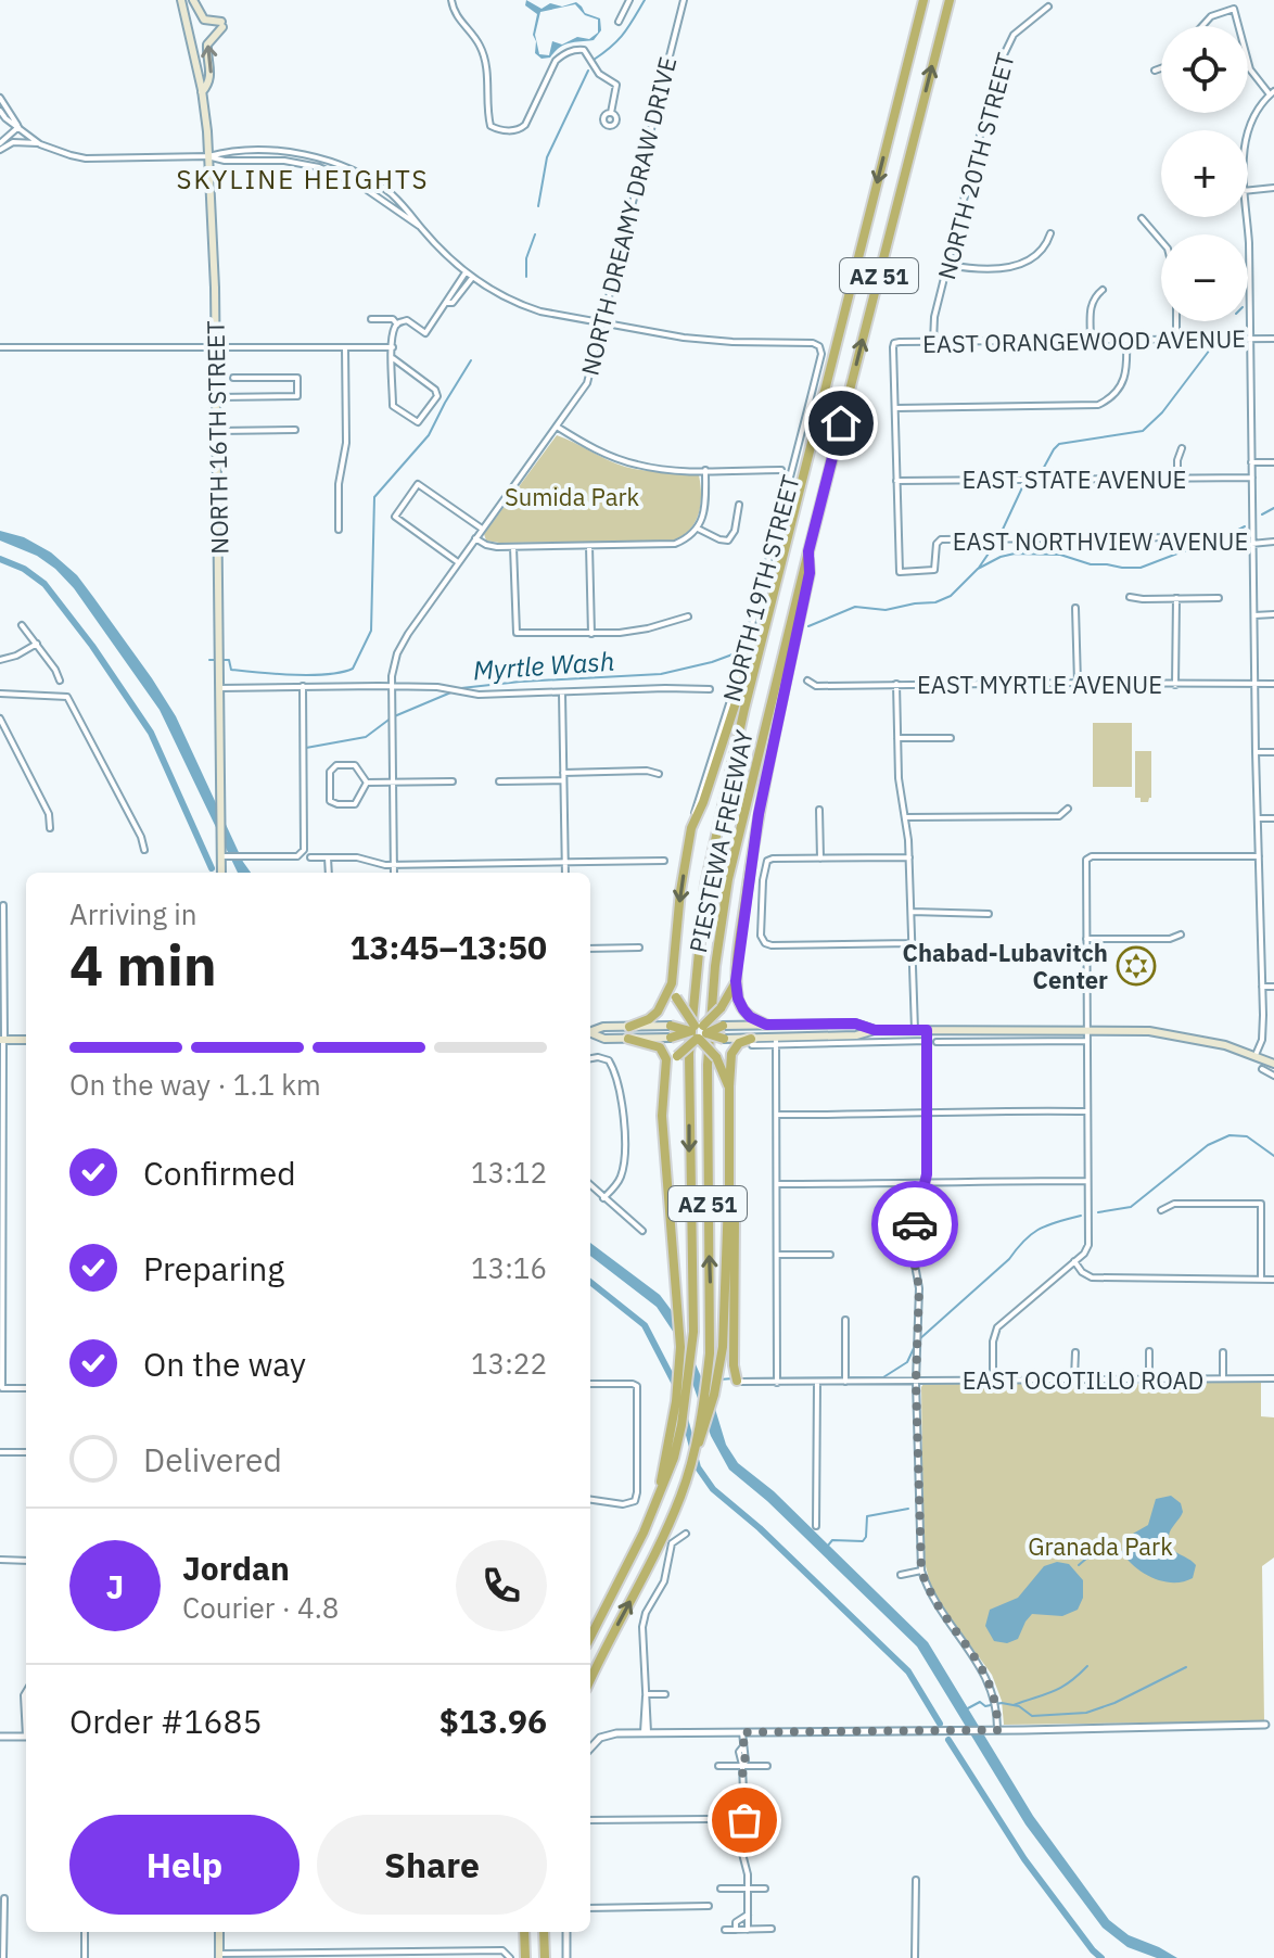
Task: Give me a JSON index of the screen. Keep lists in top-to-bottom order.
{
  "streets": {
    "highway": ["AZ 51", "PIESTEWA FREEWAY"],
    "main road": ["NORTH 16TH STREET"],
    "street": [
      "NORTH 20TH STREET",
      "NORTH DREAMY DRAW DRIVE",
      "EAST ORANGEWOOD AVENUE",
      "EAST STATE AVENUE",
      "EAST NORTHVIEW AVENUE",
      "NORTH 19TH STREET",
      "EAST MYRTLE AVENUE",
      "EAST OCOTILLO ROAD"
    ]
  },
  "crossings": [
    ["NORTH 20TH STREET", "EAST ORANGEWOOD AVENUE"],
    ["NORTH DREAMY DRAW DRIVE", "NORTH 19TH STREET"],
    ["EAST STATE AVENUE", "EAST NORTHVIEW AVENUE"]
  ],
  "districts": ["SKYLINE HEIGHTS"],
  "water": ["Myrtle Wash"],
  "parks": ["Sumida Park", "Granada Park"],
  "places": {
    "synagogue": ["Chabad-Lubavitch Center"]
  },
  "page": {
    "map_buttons": ["+", "−"],
    "heading": ["4 min", "Arriving in", "13:45–13:50"],
    "panel": [
      "Jordan",
      "Courier · 4.8",
      "Order #1685",
      "$13.96"
    ],
    "bar": "On the way · 1.1 km",
    "list": [
      ["Confirmed", "13:12"],
      ["Preparing", "13:16"],
      ["On the way", "13:22"],
      "Delivered"
    ],
    "round": "J",
    "buttons": ["Help", "Share"]
  }
}
